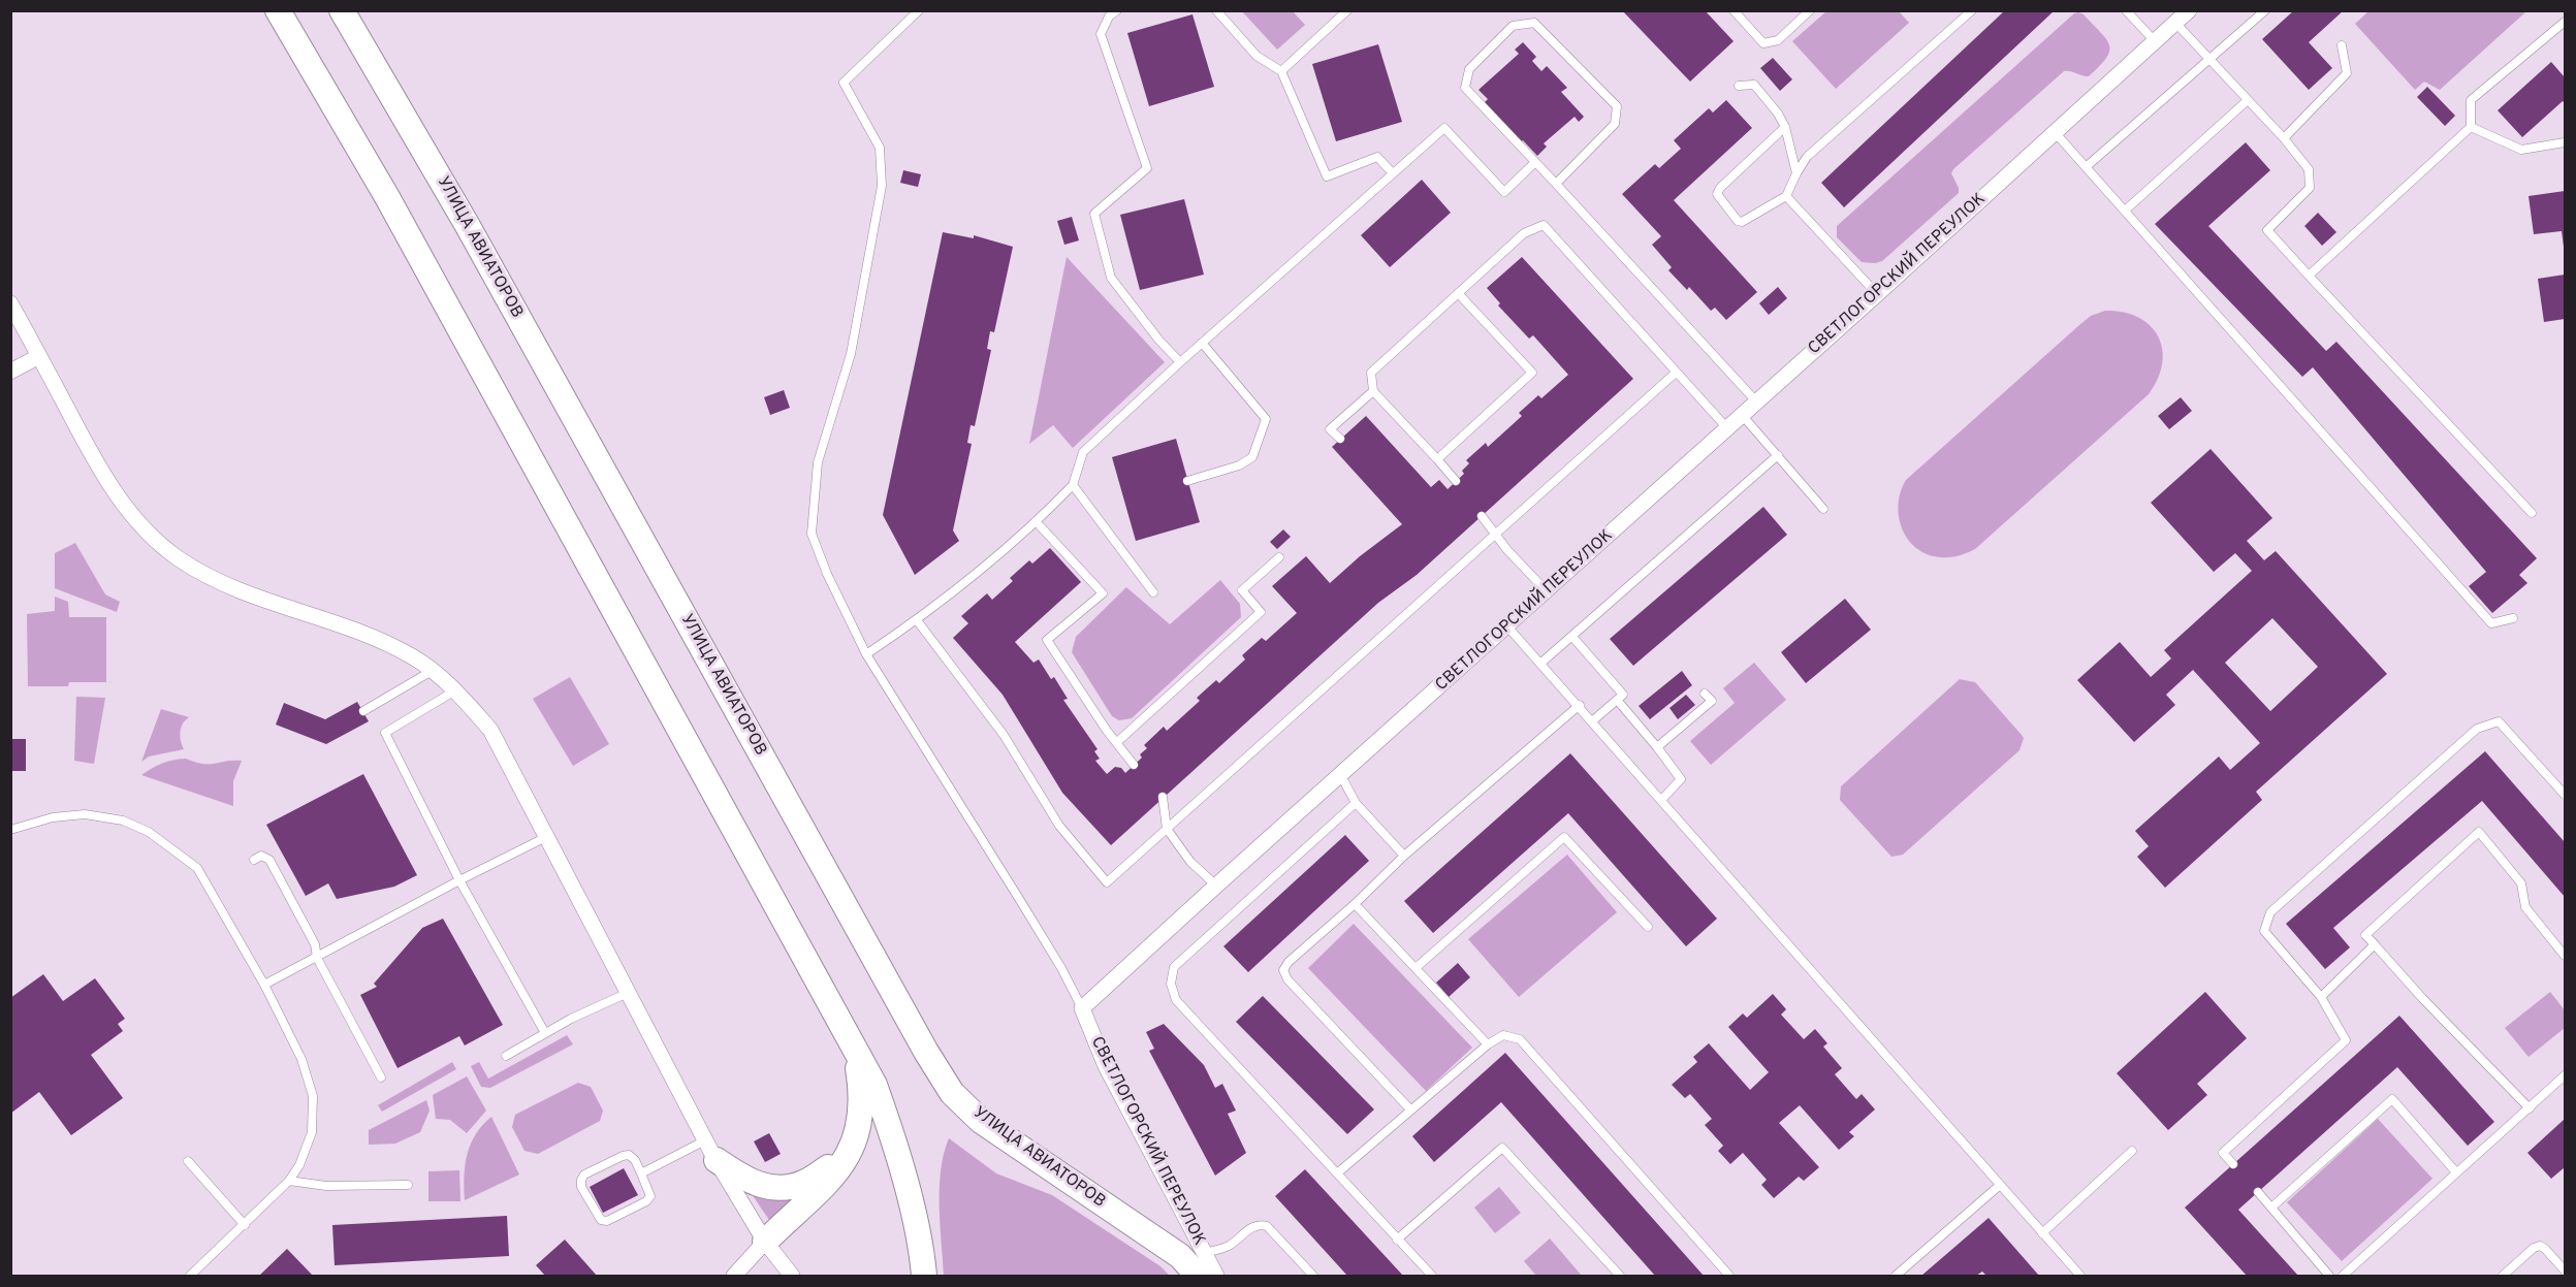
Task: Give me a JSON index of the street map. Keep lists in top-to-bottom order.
{
  "streets": {
    "main road": ["УЛИЦА АВИАТОРОВ"],
    "street": ["СВЕТЛОГОРСКИЙ ПЕРЕУЛОК"]
  },
  "crossings": [
    ["УЛИЦА АВИАТОРОВ", "СВЕТЛОГОРСКИЙ ПЕРЕУЛОК"]
  ]
}
